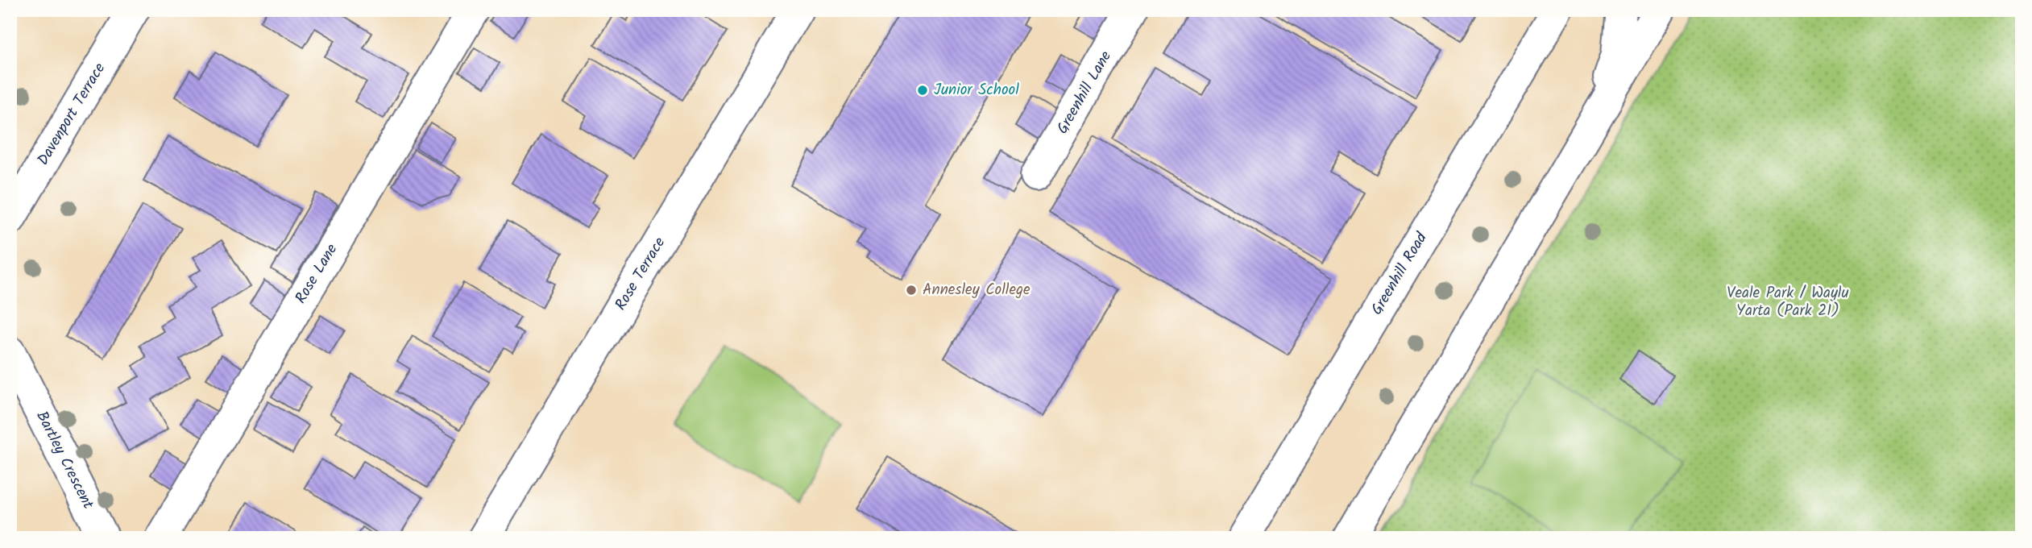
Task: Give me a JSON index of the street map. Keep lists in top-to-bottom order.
{
  "streets": {
    "main road": [
      "Greenhill Lane",
      "Davenport Terrace",
      "Rose Lane",
      "Rose Terrace",
      "Greenhill Road",
      "Bartley Crescent"
    ]
  },
  "parks": ["Veale Park / Waylu Yarta (Park 21)"],
  "places": ["Junior School", "Annesley College"]
}
